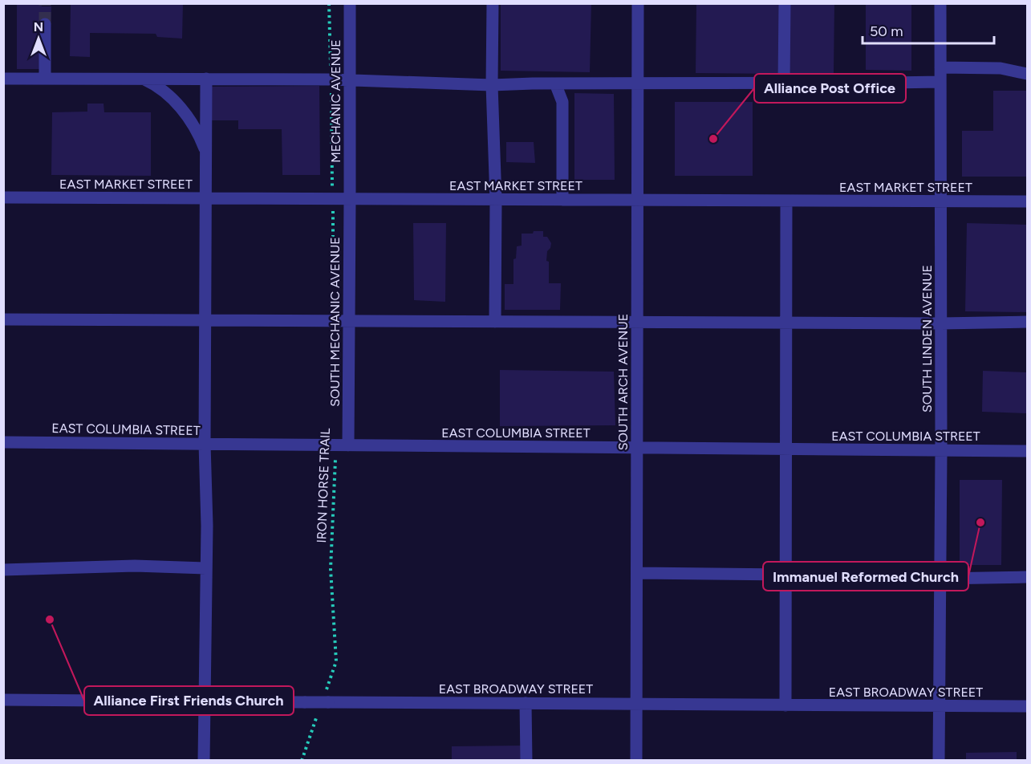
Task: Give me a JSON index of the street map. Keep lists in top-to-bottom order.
{
  "streets": {
    "street": [
      "MECHANIC AVENUE",
      "EAST MARKET STREET",
      "SOUTH MECHANIC AVENUE",
      "SOUTH LINDEN AVENUE",
      "SOUTH ARCH AVENUE",
      "EAST COLUMBIA STREET",
      "EAST BROADWAY STREET"
    ],
    "path": ["IRON HORSE TRAIL"]
  },
  "crossings": [
    ["MECHANIC AVENUE", "EAST MARKET STREET"],
    ["MECHANIC AVENUE", "SOUTH MECHANIC AVENUE"],
    ["EAST MARKET STREET", "SOUTH MECHANIC AVENUE"],
    ["EAST MARKET STREET", "SOUTH LINDEN AVENUE"],
    ["EAST MARKET STREET", "SOUTH ARCH AVENUE"],
    ["SOUTH MECHANIC AVENUE", "EAST COLUMBIA STREET"],
    ["SOUTH MECHANIC AVENUE", "IRON HORSE TRAIL"],
    ["SOUTH LINDEN AVENUE", "EAST COLUMBIA STREET"],
    ["SOUTH LINDEN AVENUE", "EAST BROADWAY STREET"],
    ["SOUTH ARCH AVENUE", "EAST COLUMBIA STREET"],
    ["SOUTH ARCH AVENUE", "EAST BROADWAY STREET"],
    ["EAST COLUMBIA STREET", "IRON HORSE TRAIL"],
    ["IRON HORSE TRAIL", "EAST BROADWAY STREET"]
  ],
  "places": ["Alliance Post Office", "Immanuel Reformed Church", "Alliance First Friends Church"],
  "scale_bar": "50 m",
  "north": "top"
}
